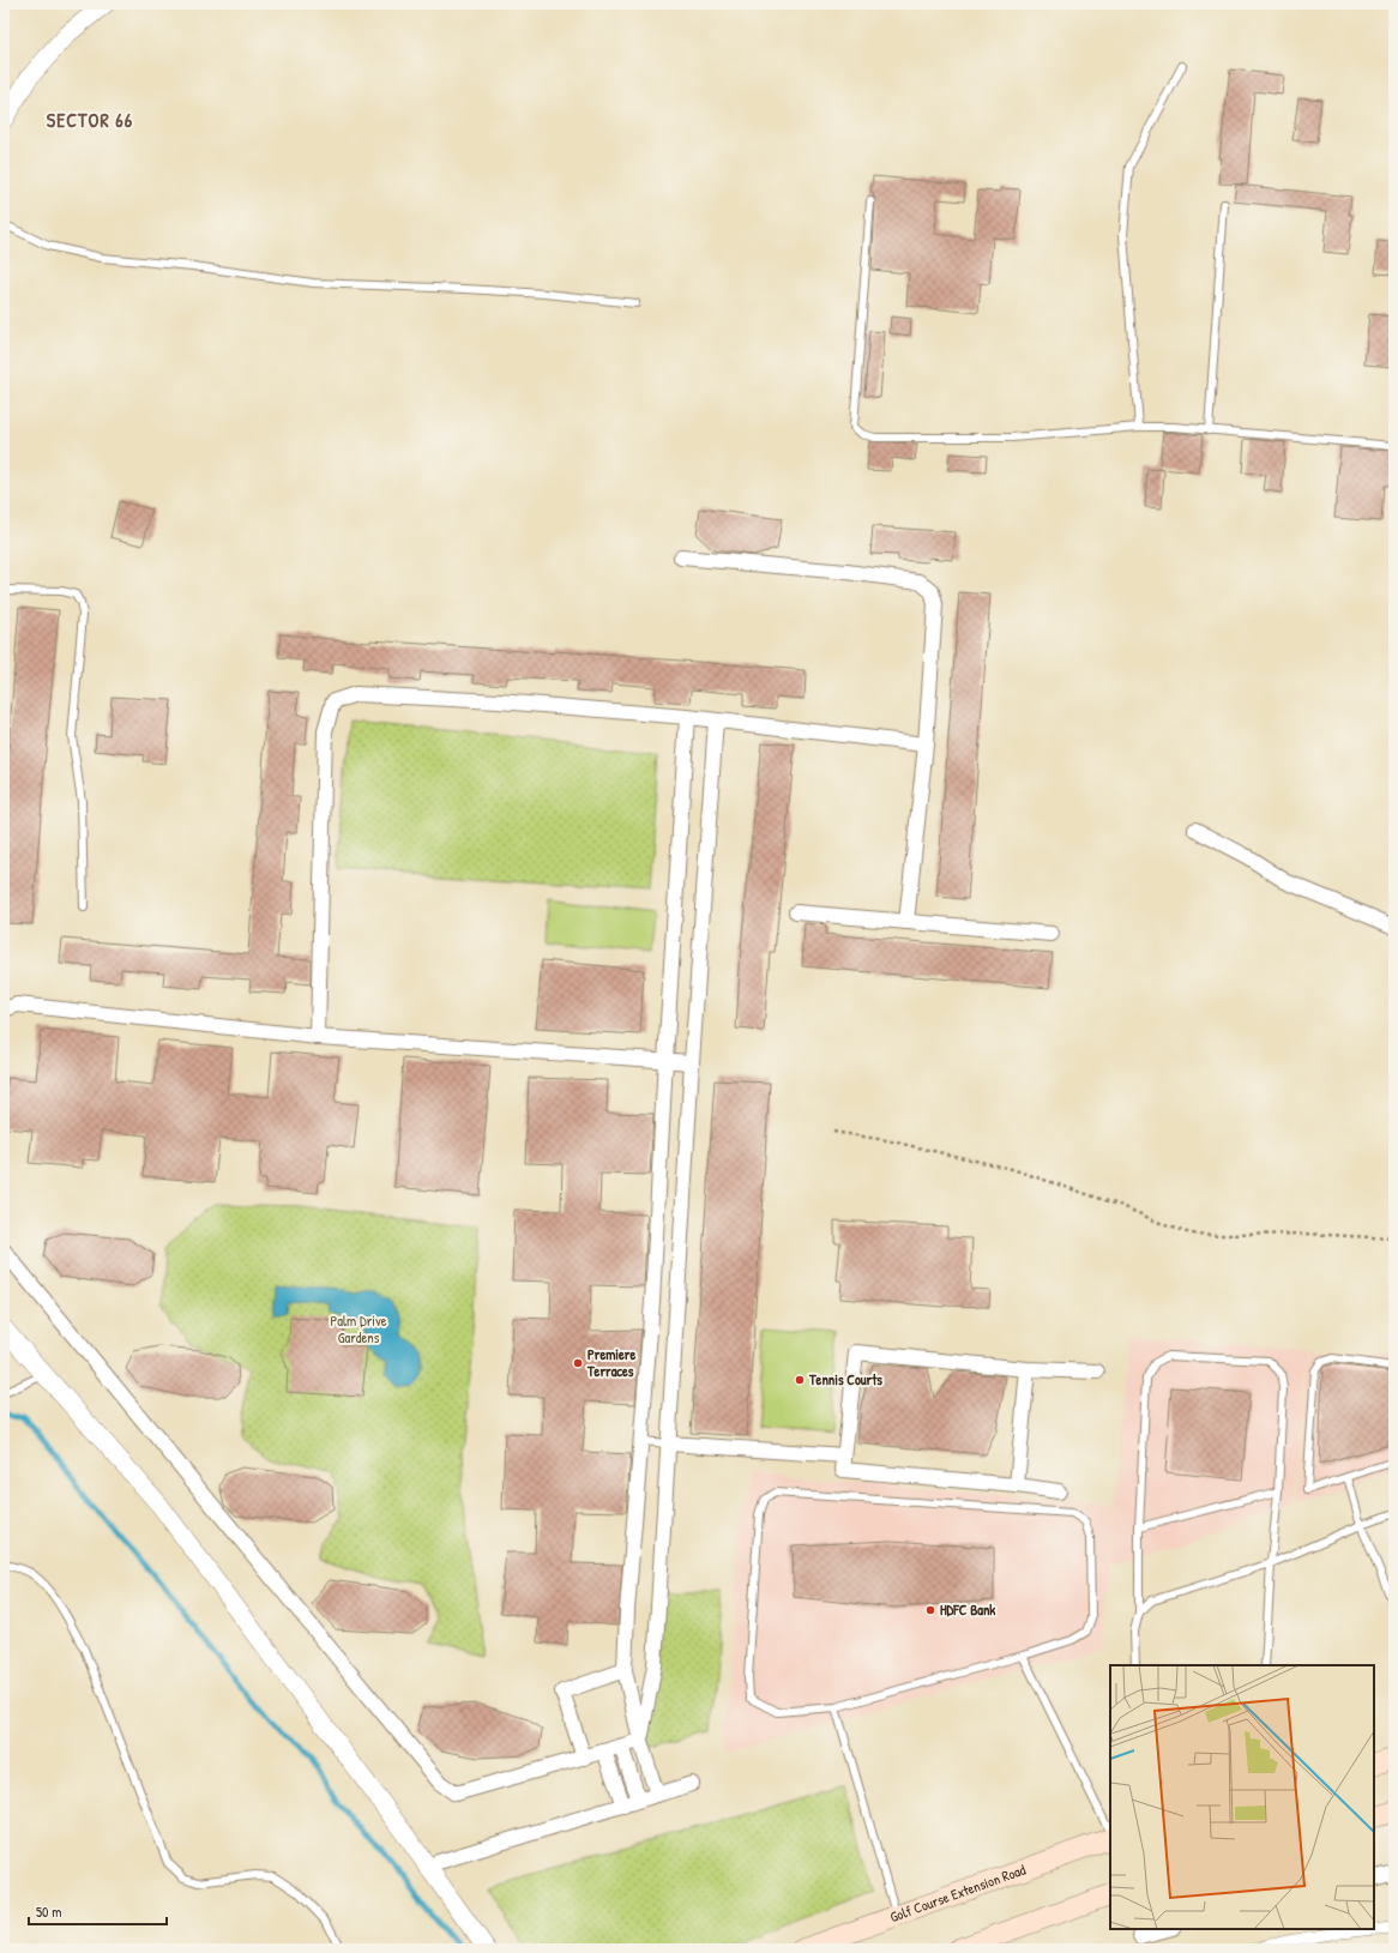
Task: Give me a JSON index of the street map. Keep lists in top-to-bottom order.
{
  "streets": {
    "main road": ["Golf Course Extension Road"]
  },
  "districts": ["SECTOR 66"],
  "parks": ["Palm Drive Gardens"],
  "places": ["Premiere Terraces", "Tennis Courts", "HDFC Bank"],
  "scale_bar": "50 m"
}
